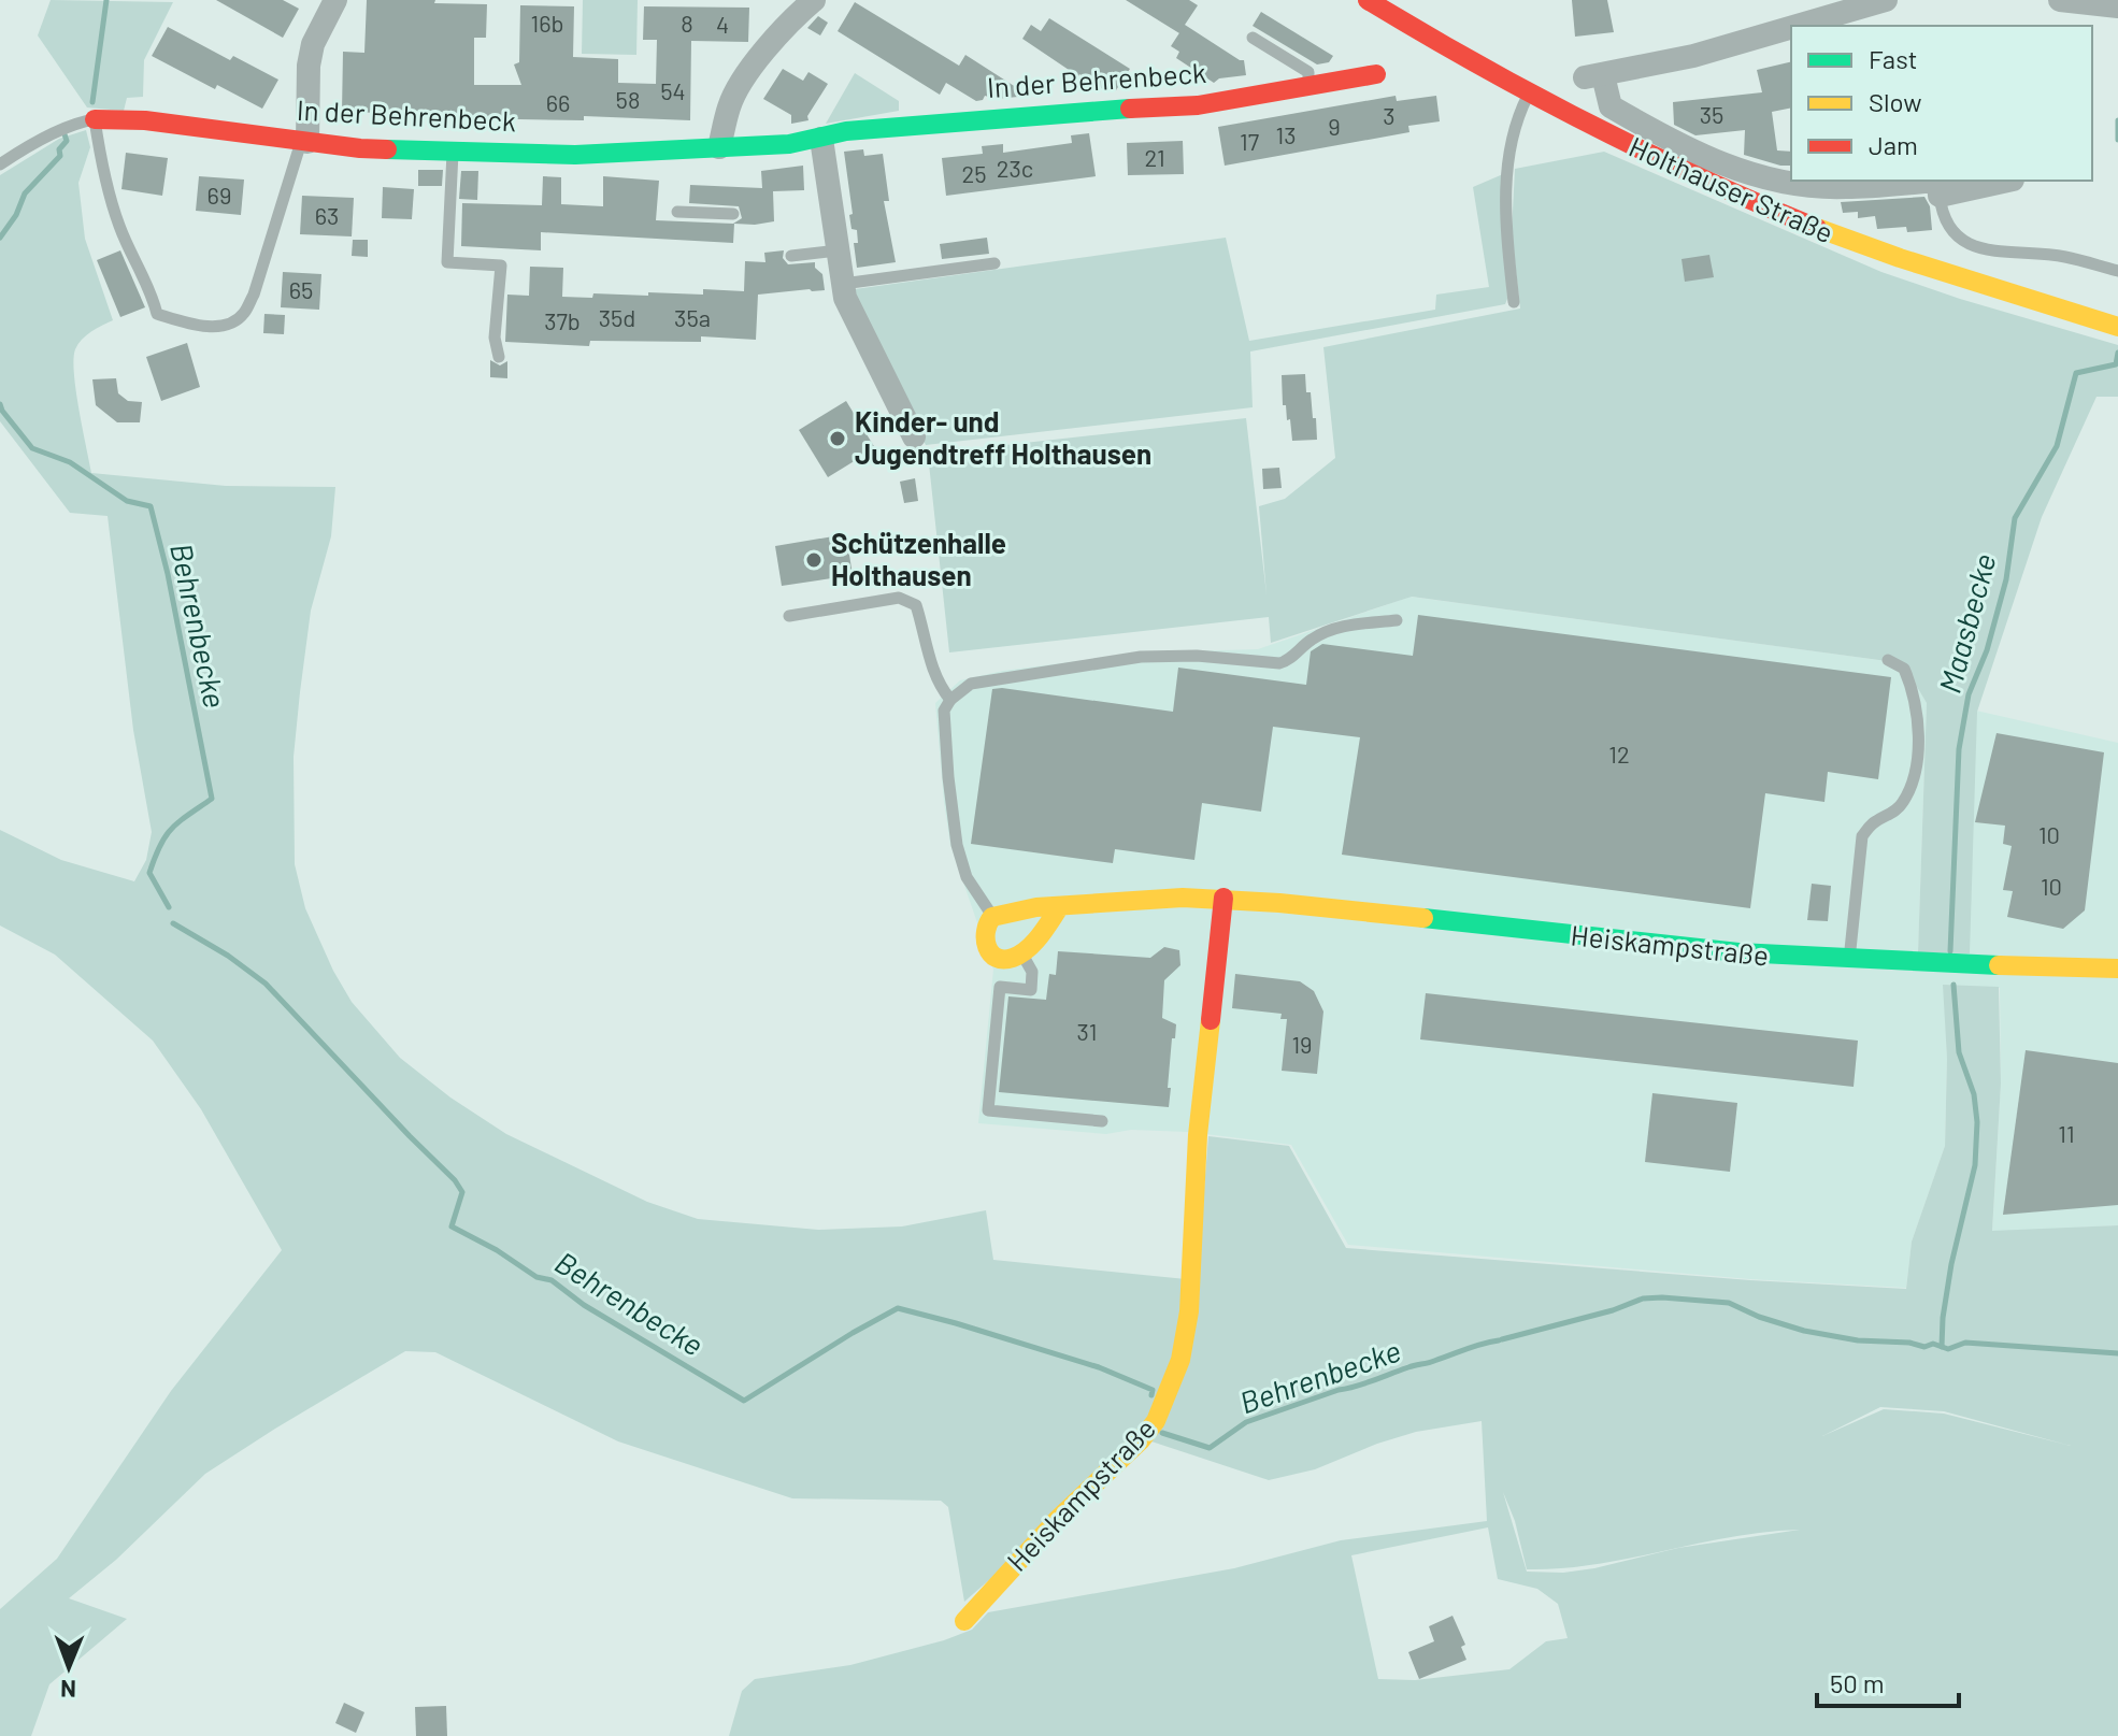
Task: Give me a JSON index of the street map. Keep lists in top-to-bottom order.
{
  "streets": {
    "street": ["In der Behrenbeck", "Holthauser Straße", "Heiskampstraße"]
  },
  "water": ["Maasbecke", "Behrenbecke"],
  "places": ["Kinder- und Jugendtreff Holthausen", "Schützenhalle Holthausen"],
  "house_numbers": [
    "16b",
    "8",
    "4",
    "54",
    "58",
    "66",
    "35",
    "3",
    "9",
    "13",
    "17",
    "21",
    "23c",
    "25",
    "69",
    "63",
    "65",
    "35d",
    "35a",
    "37b",
    "12",
    "10",
    "10",
    "31",
    "19",
    "11"
  ],
  "legend": ["Fast", "Slow", "Jam"],
  "scale_bar": "50 m",
  "north": "bottom"
}
